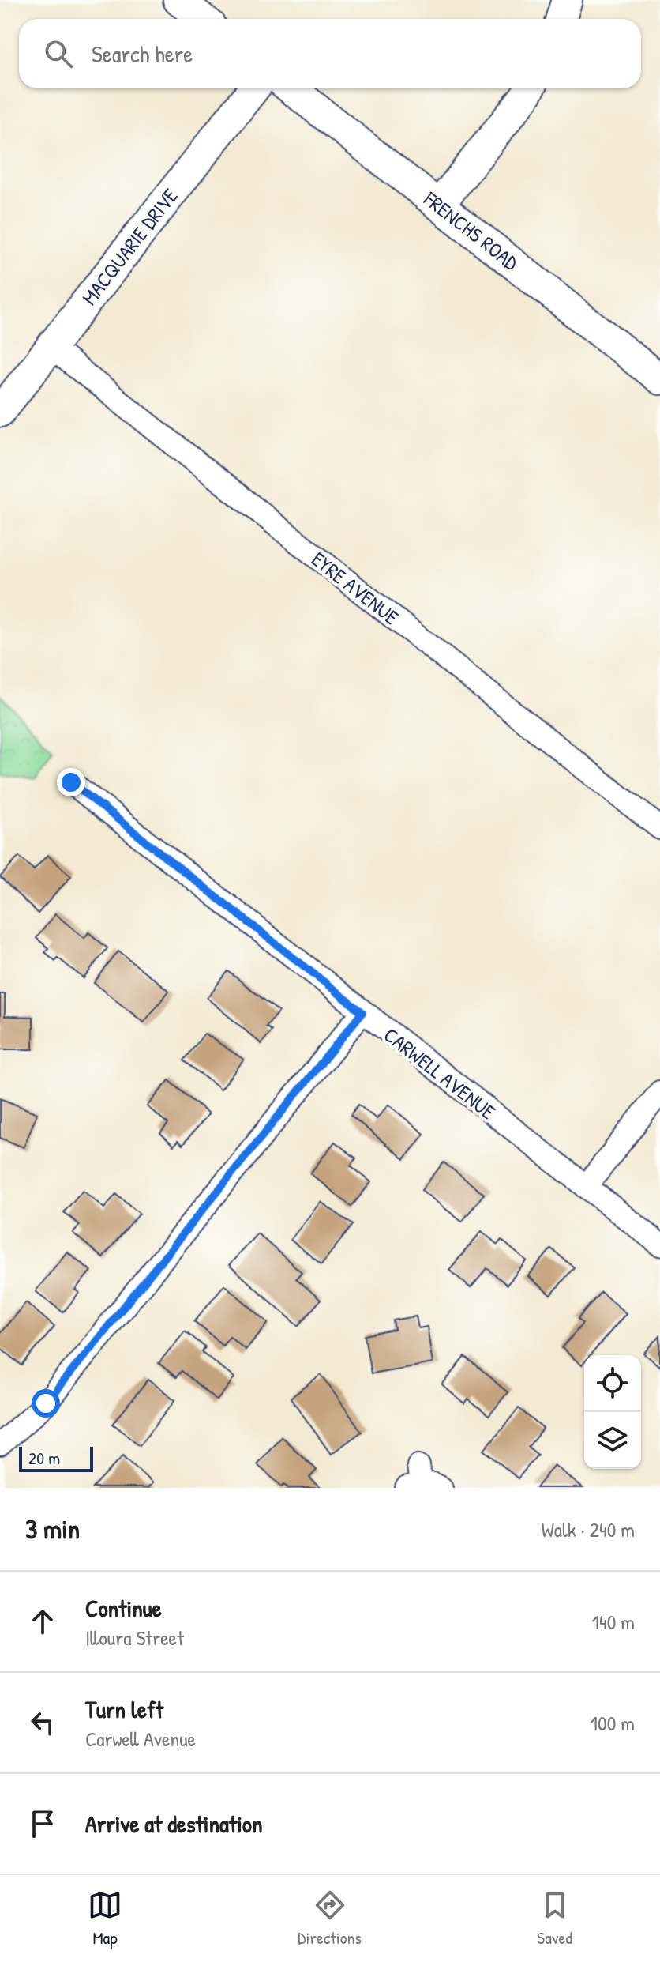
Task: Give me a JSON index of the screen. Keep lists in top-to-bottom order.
{
  "streets": {
    "street": [
      "FRENCHS ROAD",
      "MACQUARIE DRIVE",
      "EYRE AVENUE",
      "CARWELL AVENUE"
    ]
  },
  "crossings": [
    ["MACQUARIE DRIVE", "EYRE AVENUE"]
  ],
  "scale_bar": "20 m",
  "page": {
    "search": "Search here",
    "scale": "20 m",
    "heading": ["3 min", "Walk · 240 m"],
    "list": [
      ["Continue", "Illoura Street", "140 m"],
      ["Turn left", "Carwell Avenue", "100 m"],
      "Arrive at destination"
    ],
    "nav": ["Map", "Directions", "Saved"]
  }
}
